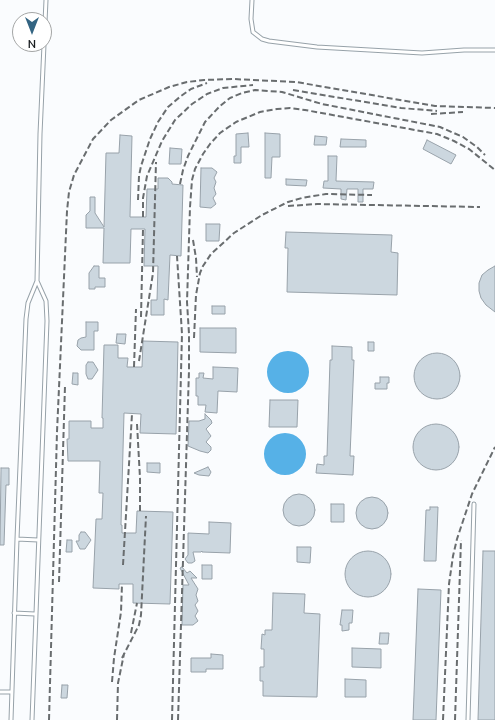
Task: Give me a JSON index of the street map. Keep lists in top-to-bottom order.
{
  "north": "bottom"
}
